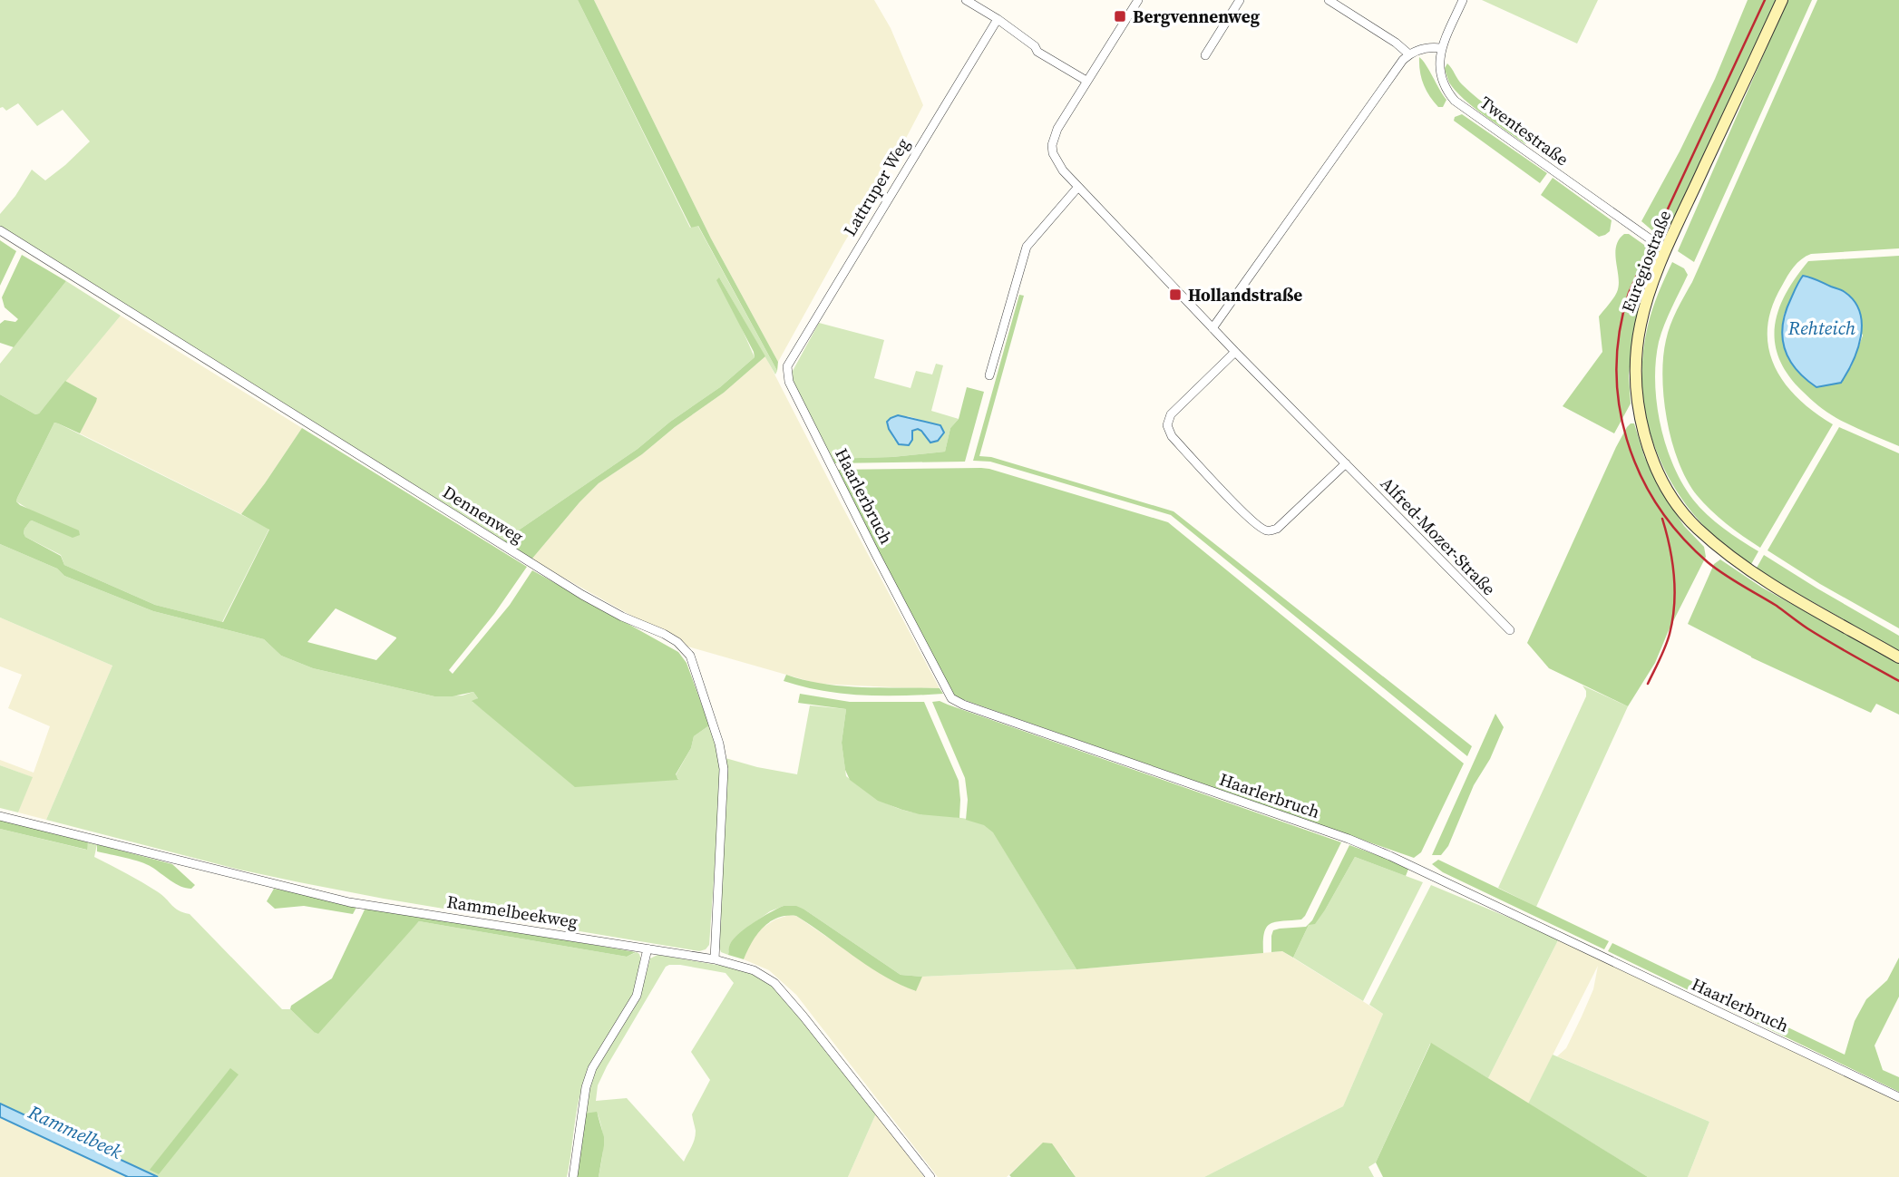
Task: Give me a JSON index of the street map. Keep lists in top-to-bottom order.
{
  "streets": {
    "main road": ["Euregiostraße"],
    "street": [
      "Twentestraße",
      "Lattruper Weg",
      "Haarlerbruch",
      "Dennenweg",
      "Alfred-Mozer-Straße",
      "Rammelbeekweg"
    ]
  },
  "crossings": [
    ["Twentestraße", "Euregiostraße"],
    ["Lattruper Weg", "Haarlerbruch"],
    ["Dennenweg", "Rammelbeekweg"]
  ],
  "water": ["Rehteich", "Rammelbeek"],
  "places": {
    "transit": ["Bergvennenweg", "Hollandstraße"]
  }
}
